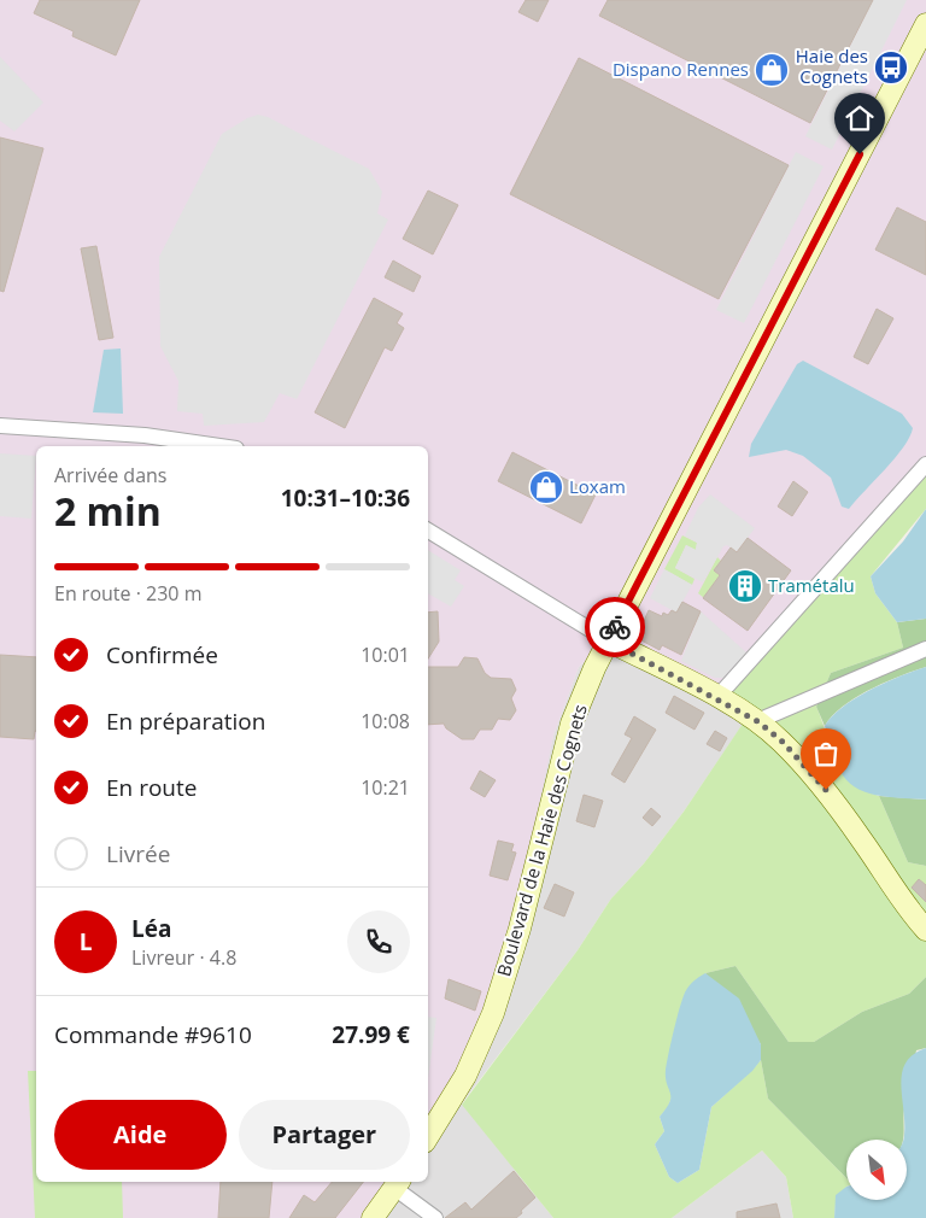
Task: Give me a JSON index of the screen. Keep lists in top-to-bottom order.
{
  "streets": {
    "main road": ["Boulevard de la Haie des Cognets"]
  },
  "places": {
    "bus stop": ["Haie des Cognets"],
    "shop": ["Dispano Rennes", "Loxam"],
    "building": ["Tramétalu"]
  },
  "north": "bottom right",
  "page": {
    "heading": ["2 min", "Arrivée dans", "10:31–10:36"],
    "panel": [
      "Léa",
      "Livreur · 4.8",
      "Commande #9610",
      "27.99 €"
    ],
    "bar": "En route · 230 m",
    "list": [
      ["Confirmée", "10:01"],
      ["En préparation", "10:08"],
      ["En route", "10:21"],
      "Livrée"
    ],
    "round": "L",
    "buttons": ["Aide", "Partager"]
  }
}
